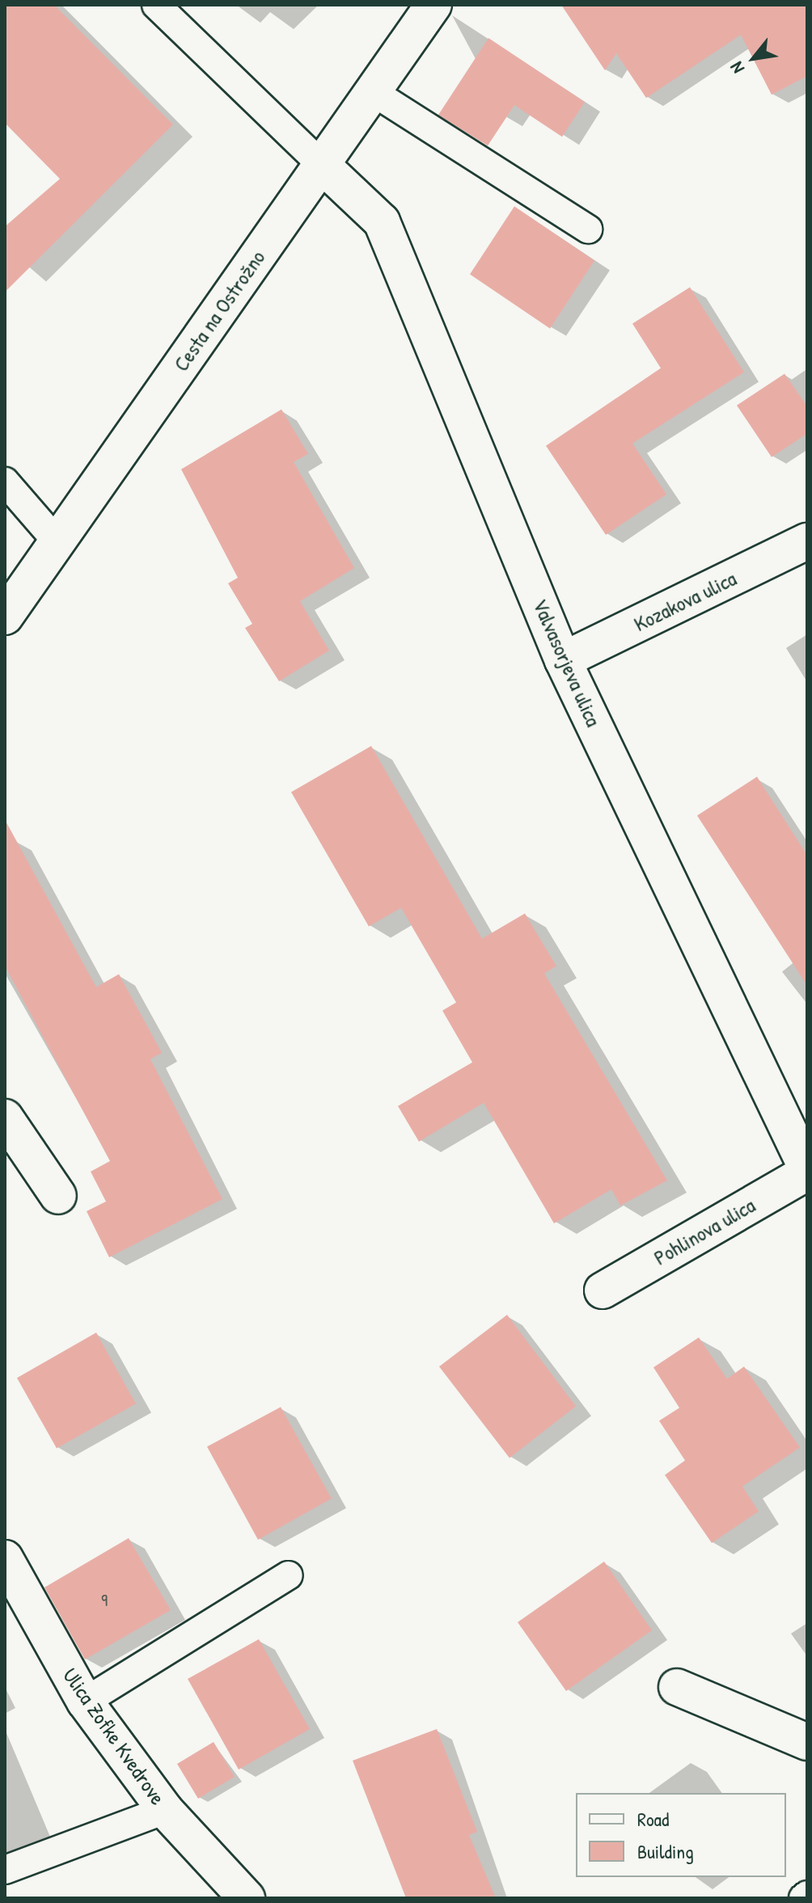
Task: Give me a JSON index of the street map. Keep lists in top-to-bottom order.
{
  "streets": {
    "street": [
      "Cesta na Ostrožno",
      "Kozakova ulica",
      "Valvasorjeva ulica",
      "Pohlinova ulica",
      "Ulica Zofke Kvedrove"
    ]
  },
  "crossings": [
    ["Cesta na Ostrožno", "Valvasorjeva ulica"],
    ["Kozakova ulica", "Valvasorjeva ulica"],
    ["Valvasorjeva ulica", "Pohlinova ulica"]
  ],
  "house_numbers": ["9"],
  "legend": ["Road", "Building"],
  "north": "bottom left"
}
